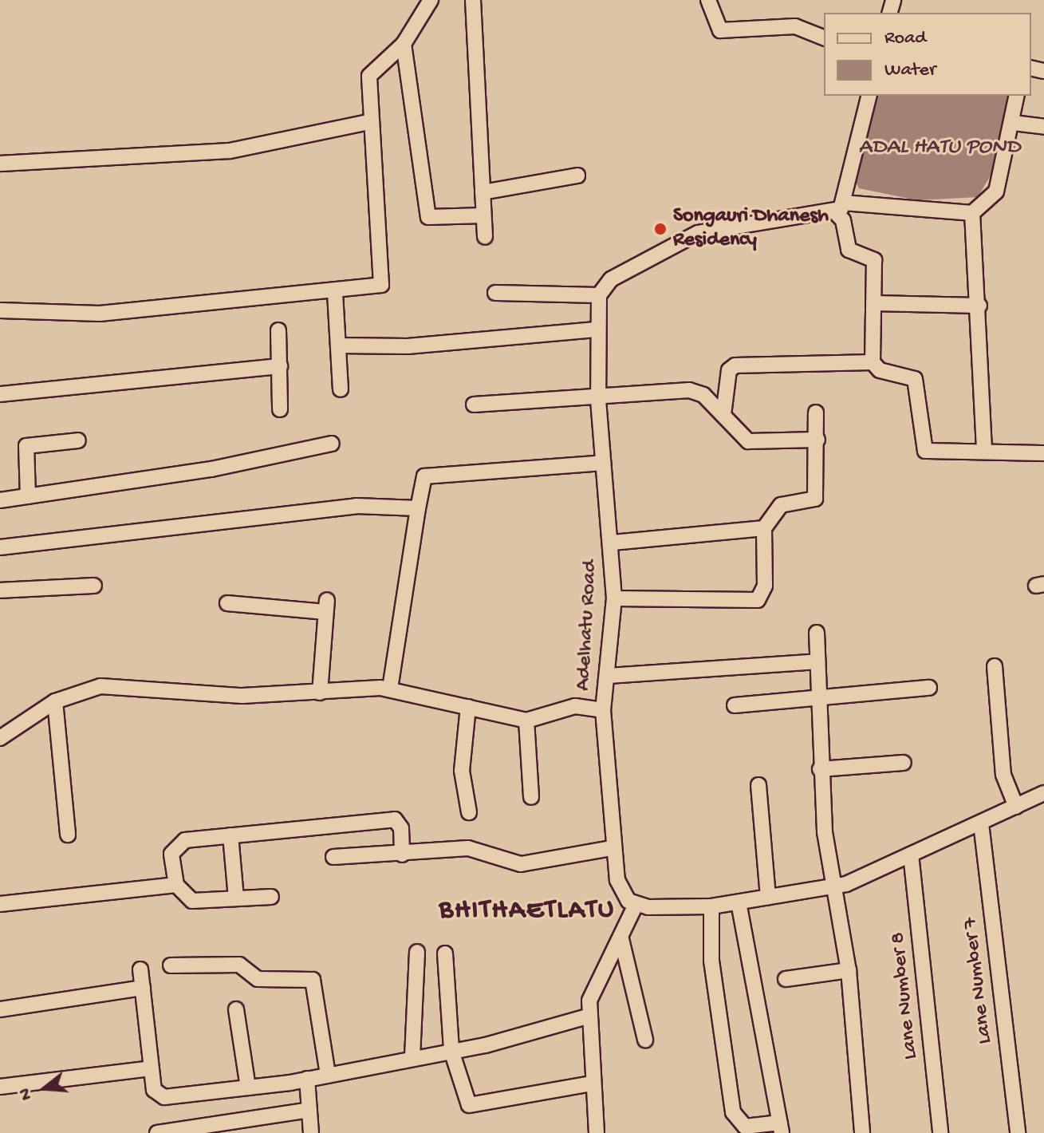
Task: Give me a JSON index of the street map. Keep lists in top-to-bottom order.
{
  "streets": {
    "street": ["Adelhatu Road", "Lane Number 7", "Lane Number 8"]
  },
  "districts": ["BHITHAETLATU"],
  "water": ["ADAL HATU POND"],
  "places": ["Songauri Dhanesh Residency"],
  "legend": ["Road", "Water"],
  "north": "left"
}
